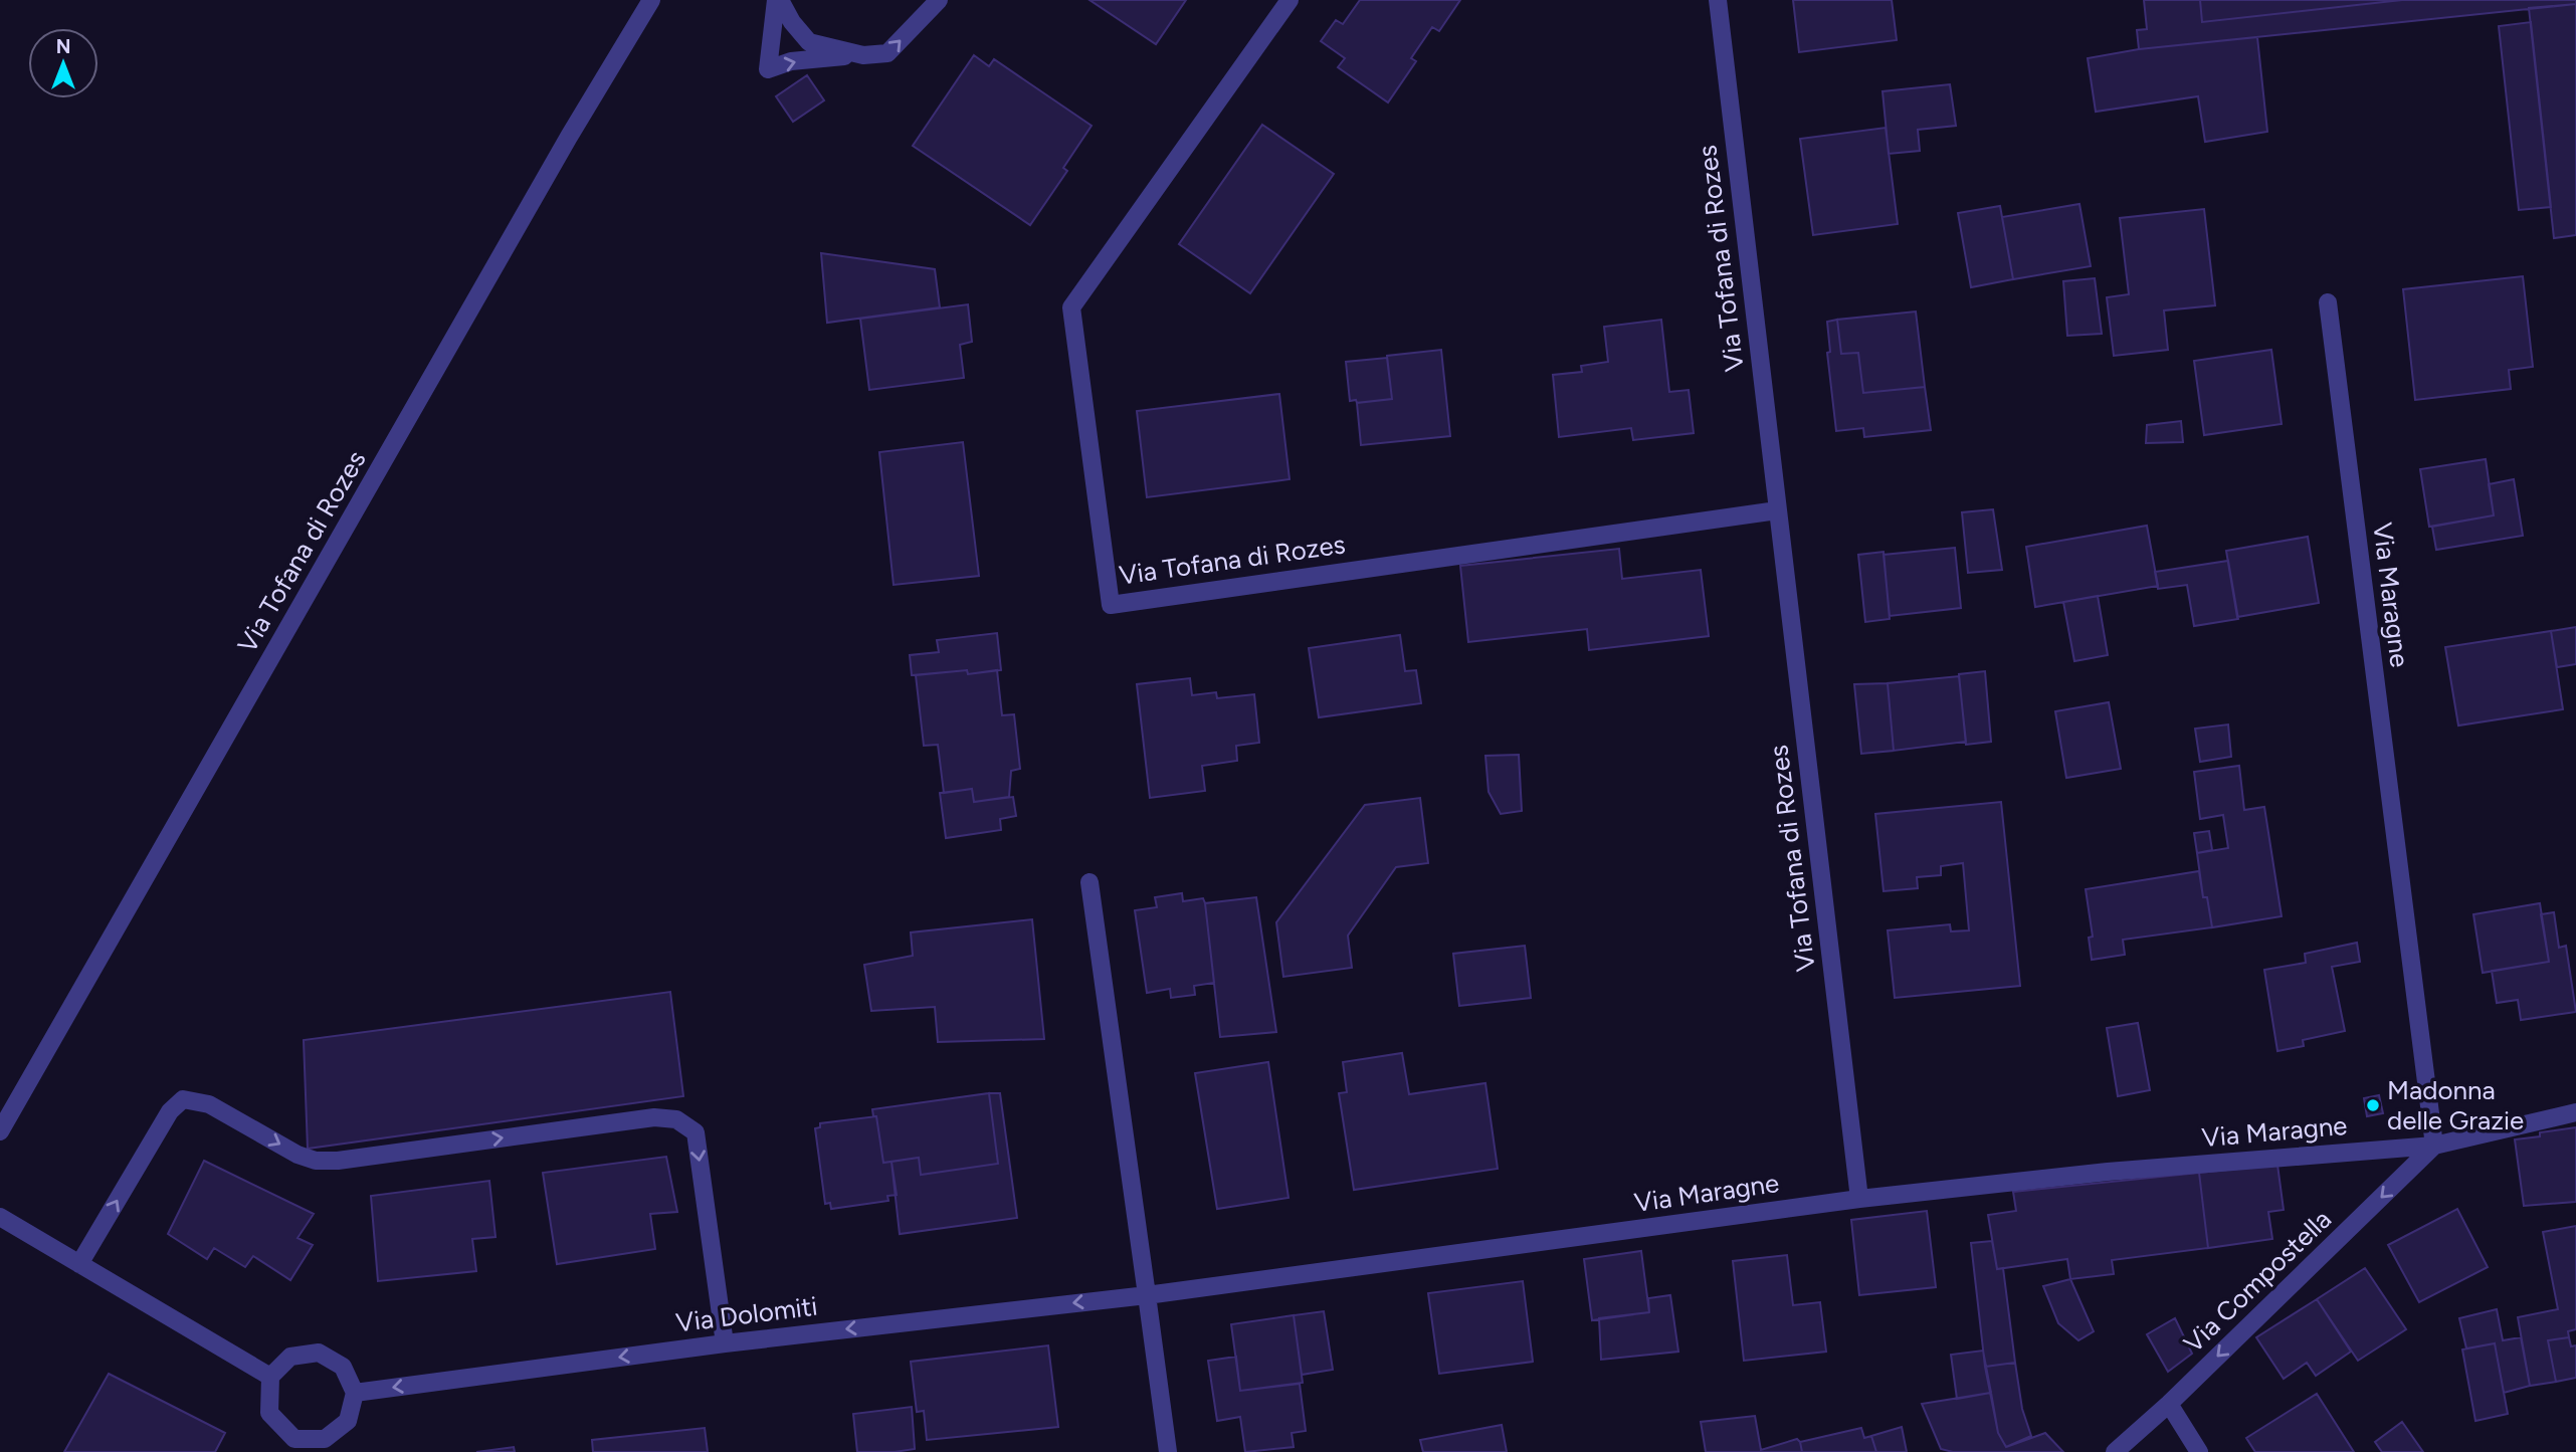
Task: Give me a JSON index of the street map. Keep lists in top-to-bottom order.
{
  "streets": {
    "street": [
      "Via Tofana di Rozes",
      "Via Maragne",
      "Via Compostella",
      "Via Dolomiti"
    ]
  },
  "crossings": [
    ["Via Tofana di Rozes", "Via Maragne"],
    ["Via Maragne", "Via Compostella"],
    ["Via Maragne", "Via Dolomiti"]
  ],
  "one_way": ["Via Compostella", "Via Dolomiti"],
  "places": ["Madonna delle Grazie"],
  "north": "top"
}
